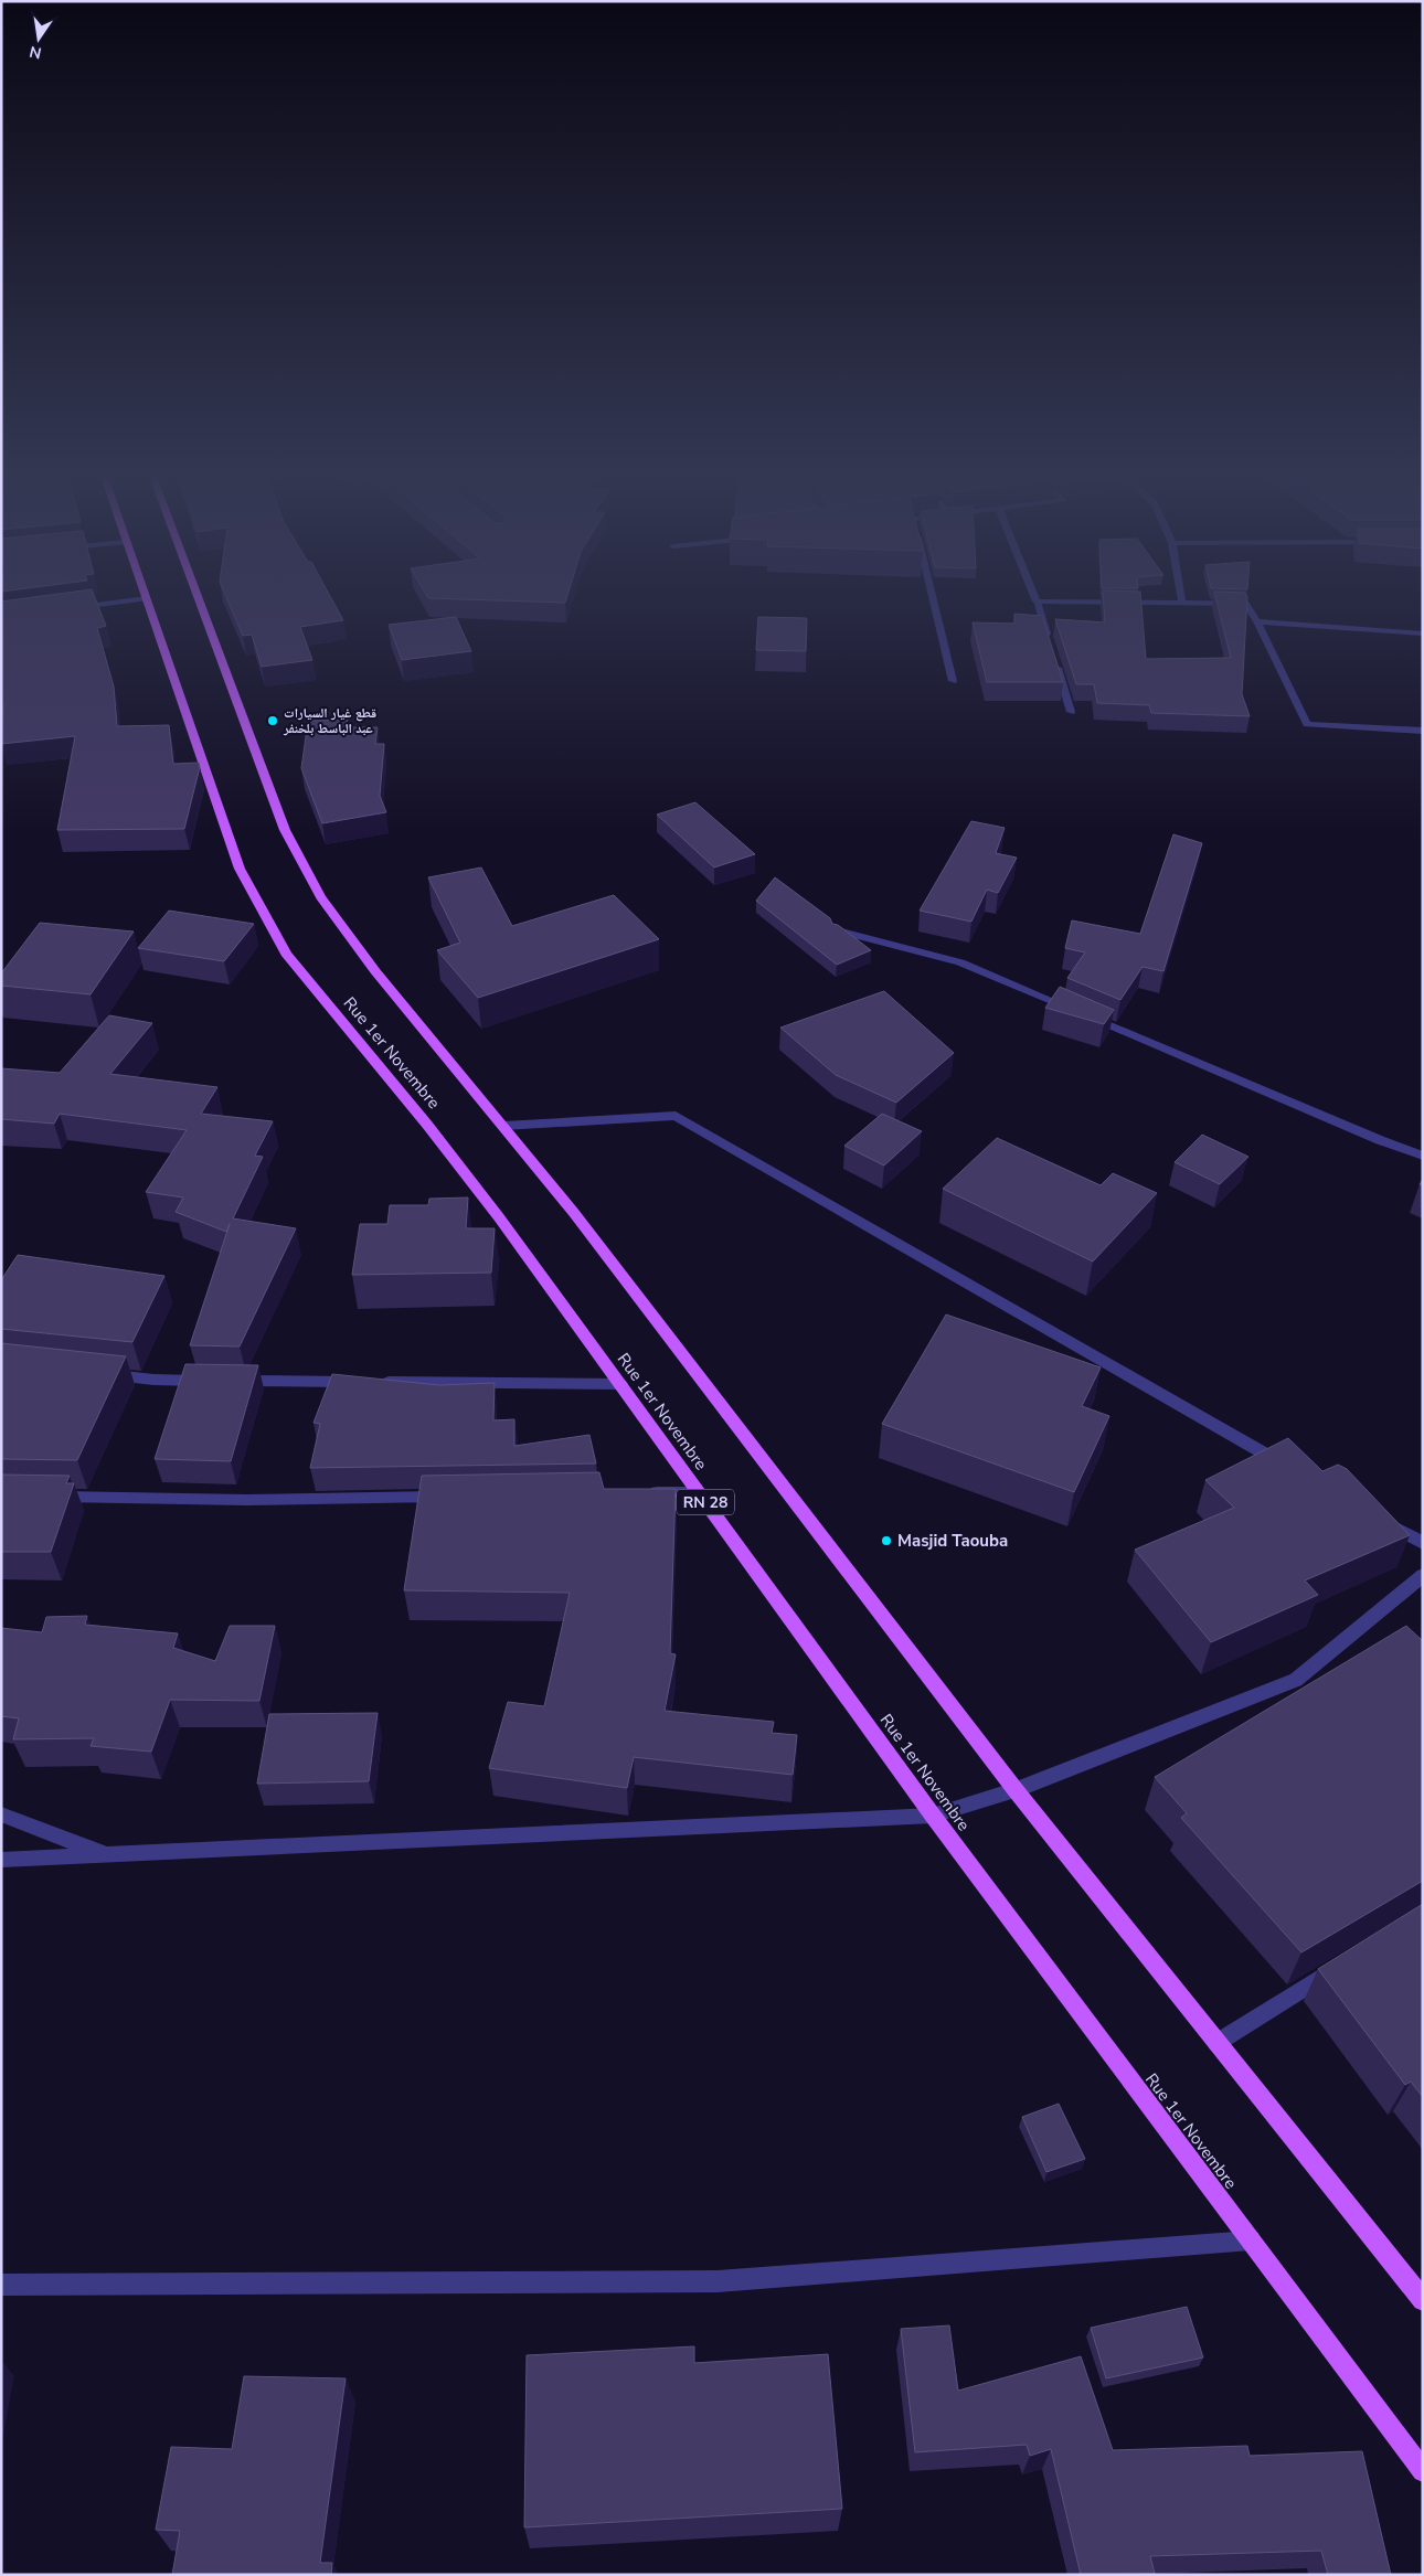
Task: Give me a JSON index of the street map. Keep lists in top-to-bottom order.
{
  "streets": {
    "main road": ["Rue 1er Novembre", "RN 28"]
  },
  "places": ["قطع غيار السيارات عبد الباسط بلخنفر", "Masjid Taouba"],
  "north": "bottom"
}
